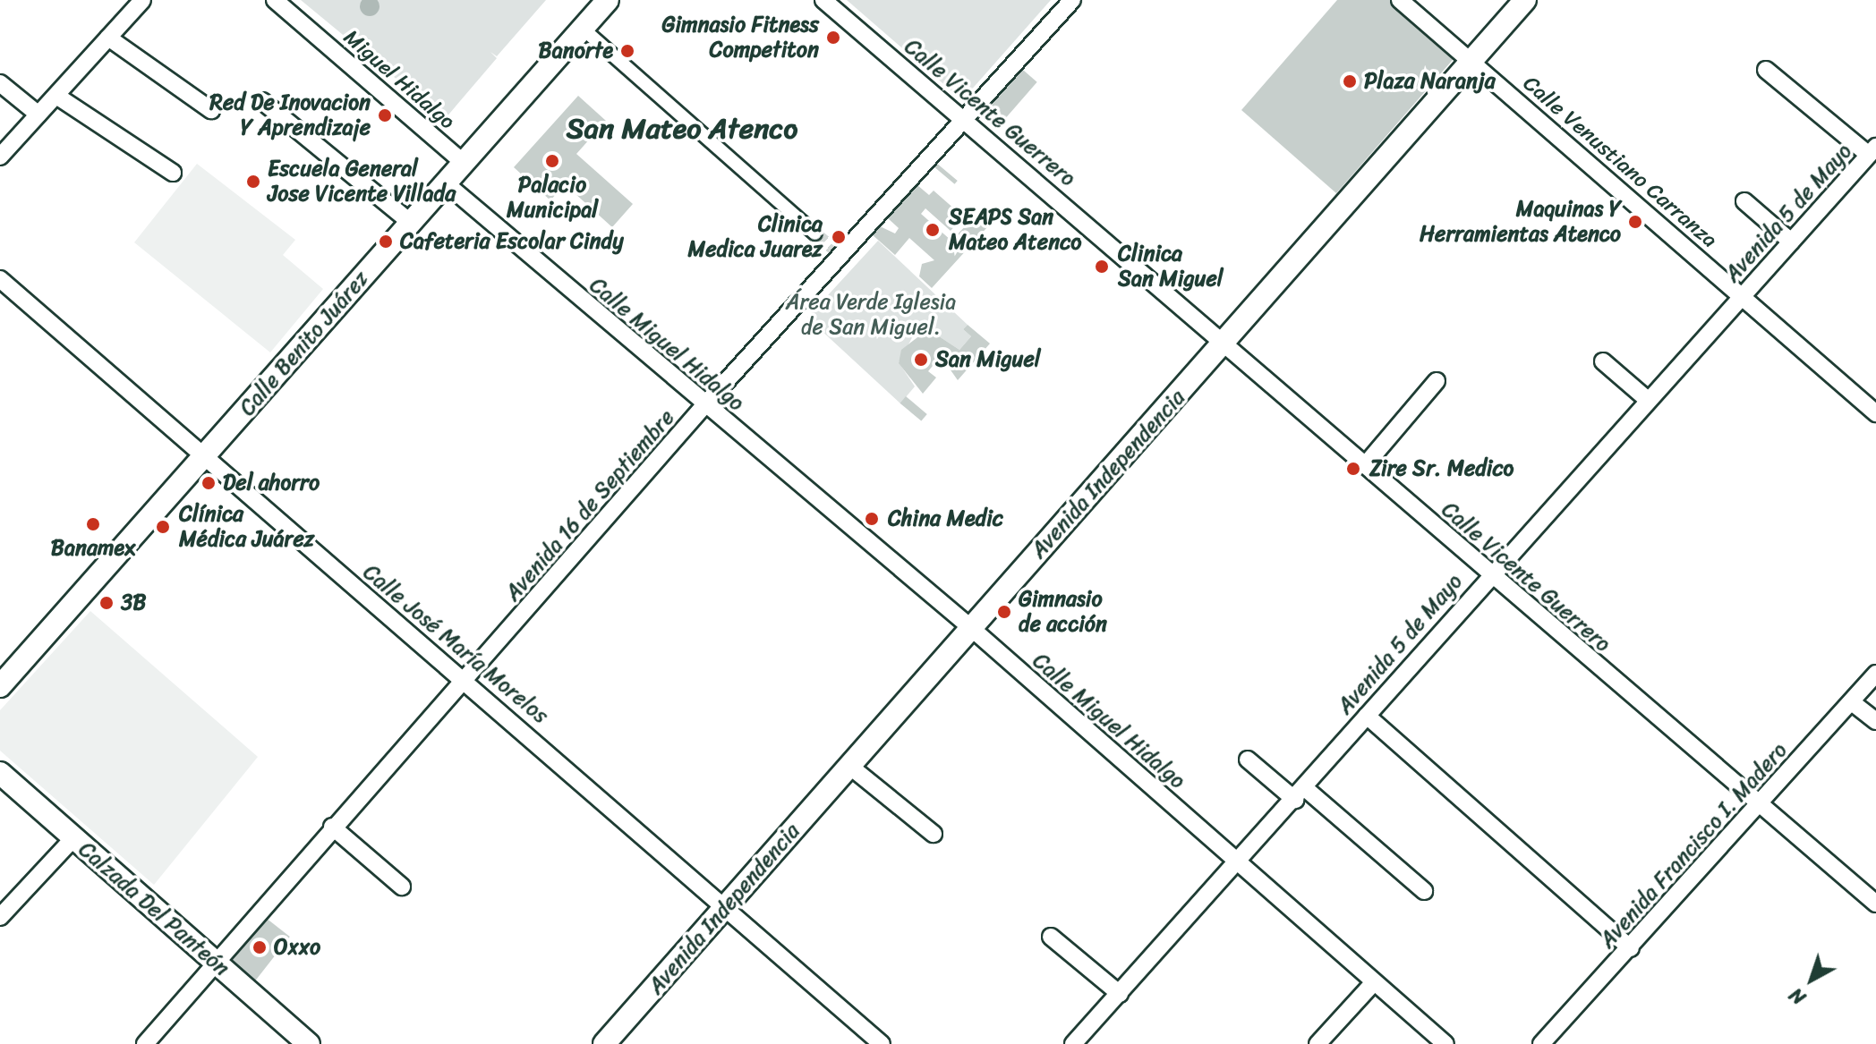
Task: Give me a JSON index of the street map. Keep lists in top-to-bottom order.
{
  "streets": {
    "main road": ["Calle Benito Juárez", "Avenida Independencia", "Calzada Del Panteón"],
    "street": [
      "Miguel Hidalgo",
      "Calle Vicente Guerrero",
      "Calle Venustiano Carranza",
      "Avenida 5 de Mayo",
      "Calle Miguel Hidalgo",
      "Avenida 16 de Septiembre",
      "Calle José María Morelos",
      "Avenida Francisco I. Madero"
    ]
  },
  "crossings": [
    ["Miguel Hidalgo", "Calle Benito Juárez"],
    ["Calle Vicente Guerrero", "Avenida 5 de Mayo"],
    ["Calle Vicente Guerrero", "Avenida Independencia"],
    ["Calle Vicente Guerrero", "Avenida 16 de Septiembre"],
    ["Calle Vicente Guerrero", "Avenida Francisco I. Madero"],
    ["Calle Venustiano Carranza", "Avenida 5 de Mayo"],
    ["Calle Venustiano Carranza", "Avenida Independencia"],
    ["Avenida 5 de Mayo", "Calle Miguel Hidalgo"],
    ["Calle Benito Juárez", "Calle Miguel Hidalgo"],
    ["Calle Benito Juárez", "Calle José María Morelos"],
    ["Calle Miguel Hidalgo", "Avenida Independencia"],
    ["Calle Miguel Hidalgo", "Avenida 16 de Septiembre"],
    ["Avenida Independencia", "Calle José María Morelos"],
    ["Avenida 16 de Septiembre", "Calle José María Morelos"],
    ["Avenida 16 de Septiembre", "Calzada Del Panteón"]
  ],
  "districts": ["San Mateo Atenco"],
  "parks": ["Área Verde Iglesia de San Miguel."],
  "places": [
    "Gimnasio Fitness Competiton",
    "Banorte",
    "Plaza Naranja",
    "Red De Inovacion Y Aprendizaje",
    "Palacio Municipal",
    "Escuela General Jose Vicente Villada",
    "Maquinas Y Herramientas Atenco",
    "SEAPS San Mateo Atenco",
    "Clinica Medica Juarez",
    "Cafeteria Escolar Cindy",
    "Clinica San Miguel",
    "San Miguel",
    "Zire Sr. Medico",
    "Del ahorro",
    "China Medic",
    "Banamex",
    "Clínica Médica Juárez",
    "3B",
    "Gimnasio de acción",
    "Oxxo"
  ],
  "north": "bottom left"
}
